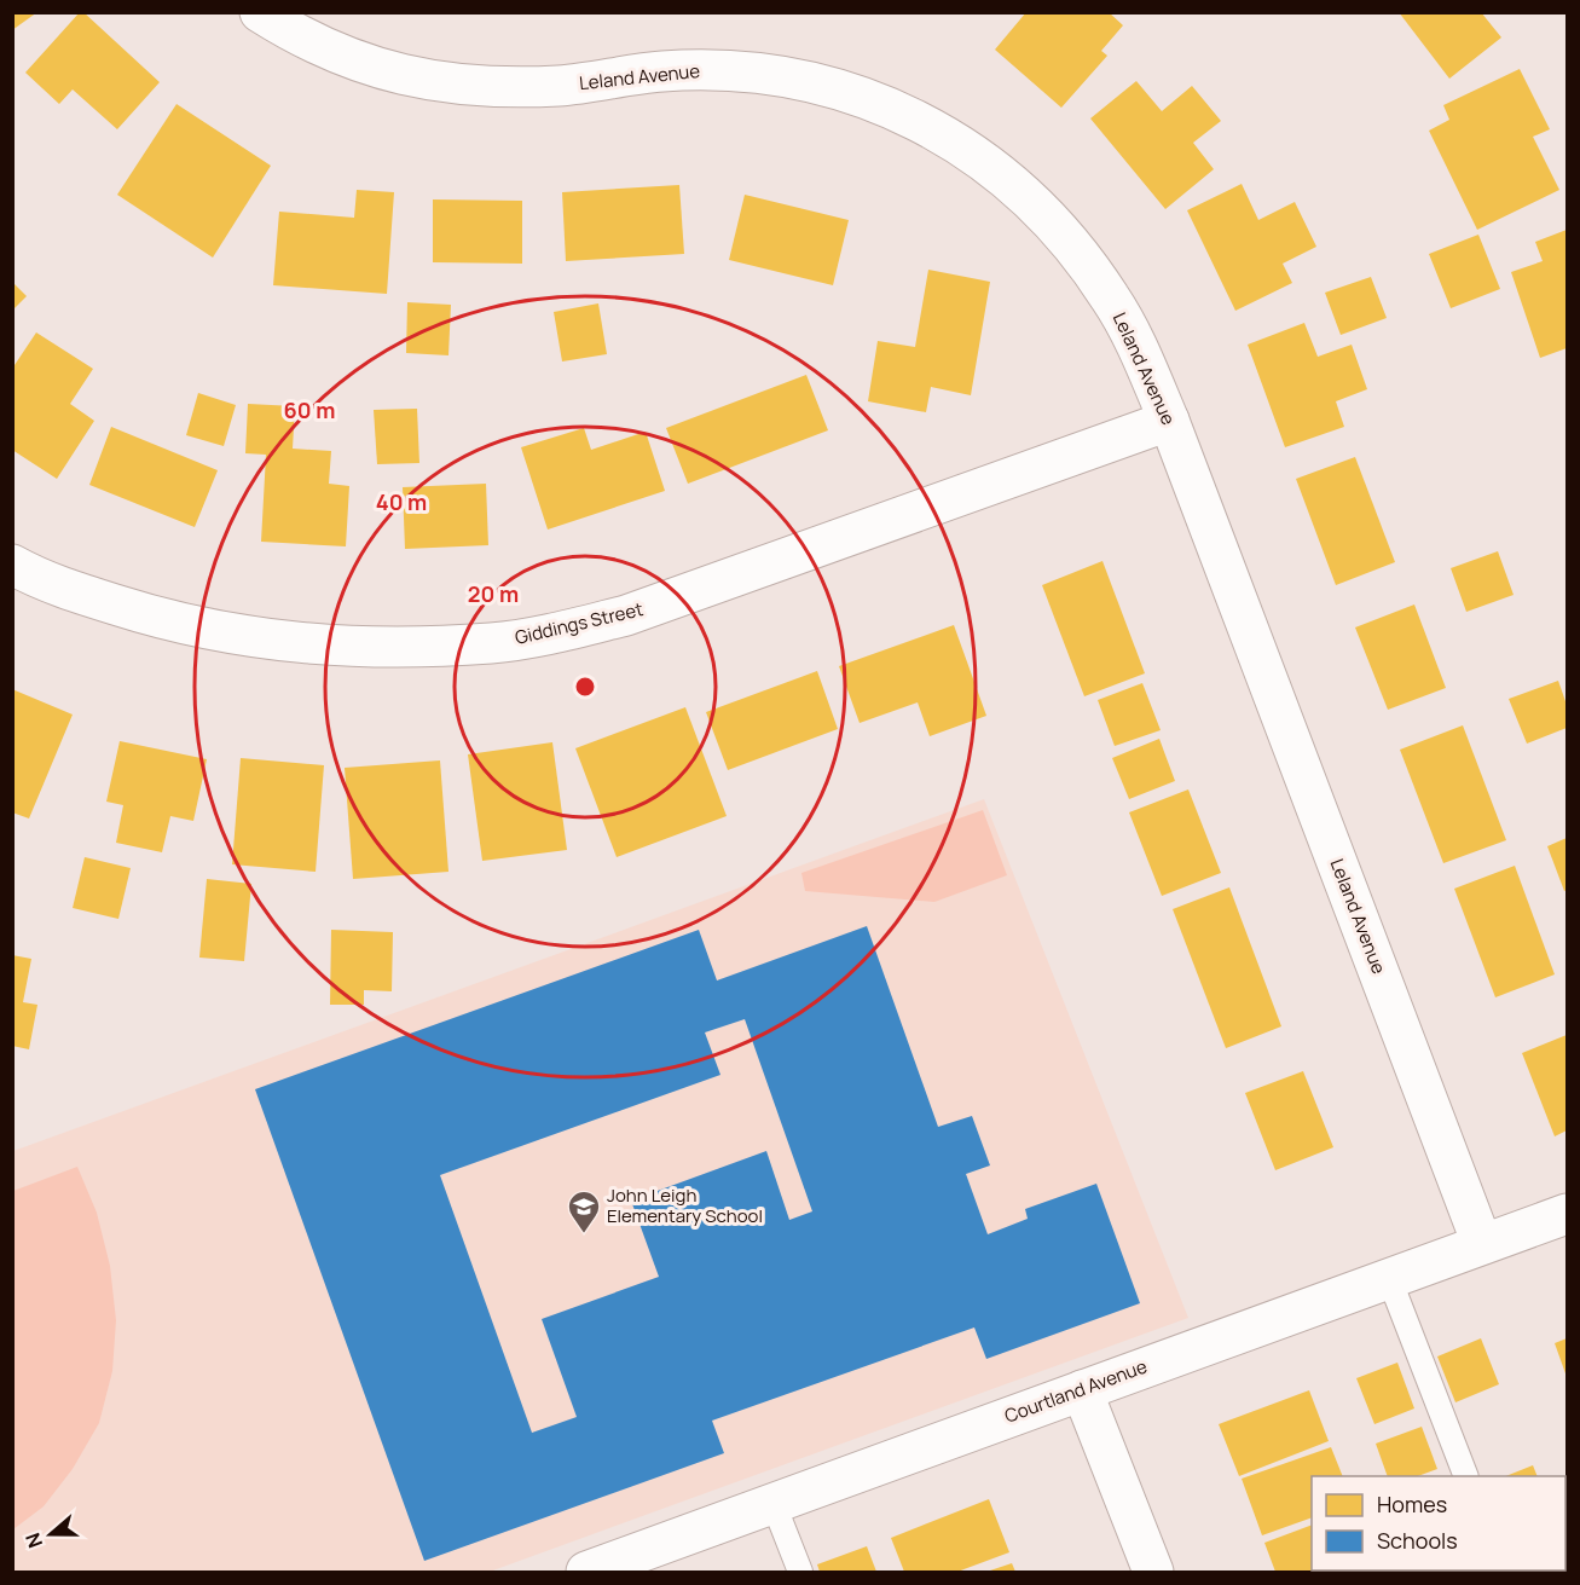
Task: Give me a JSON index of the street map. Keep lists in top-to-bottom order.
{
  "streets": {
    "street": ["Leland Avenue", "Giddings Street", "Courtland Avenue"]
  },
  "crossings": [
    ["Leland Avenue", "Giddings Street"],
    ["Leland Avenue", "Courtland Avenue"]
  ],
  "places": {
    "school or university": ["John Leigh Elementary School"]
  },
  "legend": ["Homes", "Schools"],
  "north": "left",
  "rings": ["60 m", "40 m", "20 m"]
}
